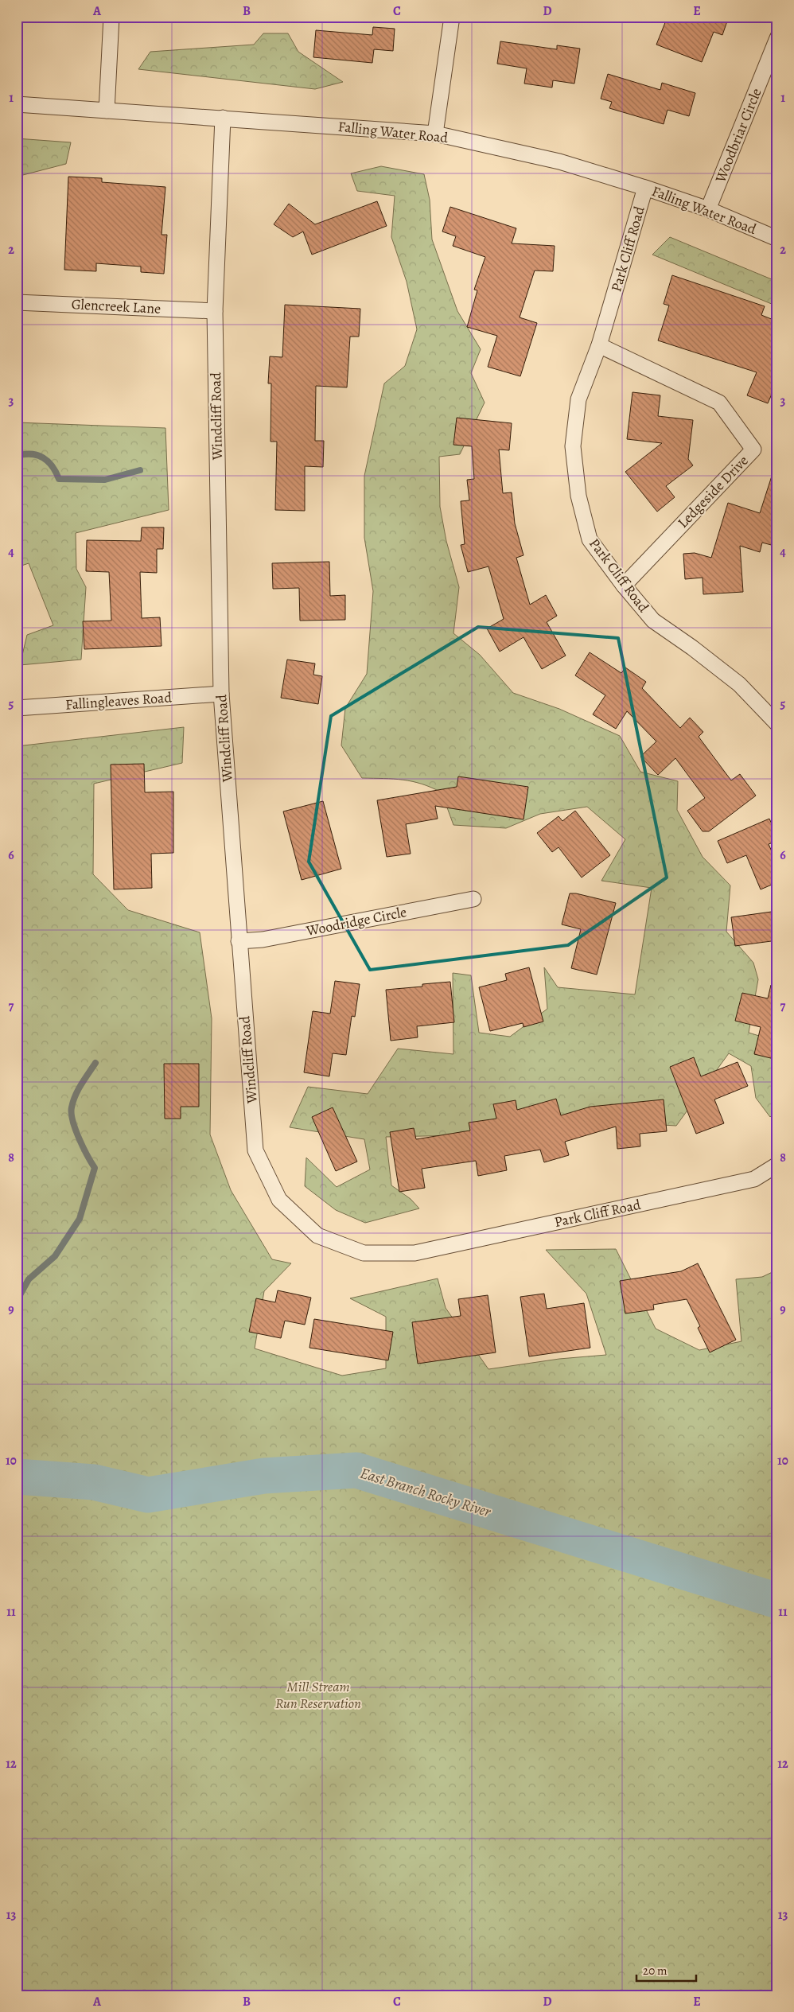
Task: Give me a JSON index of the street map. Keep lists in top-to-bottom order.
{
  "streets": {
    "street": [
      "Falling Water Road",
      "Woodbriar Circle",
      "Park Cliff Road",
      "Glencreek Lane",
      "Windcliff Road",
      "Ledgeside Drive",
      "Fallingleaves Road",
      "Woodridge Circle"
    ]
  },
  "crossings": [
    ["Falling Water Road", "Woodbriar Circle"],
    ["Falling Water Road", "Park Cliff Road"],
    ["Falling Water Road", "Windcliff Road"],
    ["Park Cliff Road", "Windcliff Road"],
    ["Park Cliff Road", "Ledgeside Drive"],
    ["Glencreek Lane", "Windcliff Road"],
    ["Windcliff Road", "Fallingleaves Road"],
    ["Windcliff Road", "Woodridge Circle"]
  ],
  "water": ["East Branch Rocky River"],
  "parks": ["Mill Stream Run Reservation"],
  "scale_bar": "20 m",
  "grid": {
    "columns": [
      "A",
      "B",
      "C",
      "D",
      "E"
    ],
    "rows": [
      "1",
      "2",
      "3",
      "4",
      "5",
      "6",
      "7",
      "8",
      "9",
      "10",
      "11",
      "12",
      "13"
    ]
  }
}
